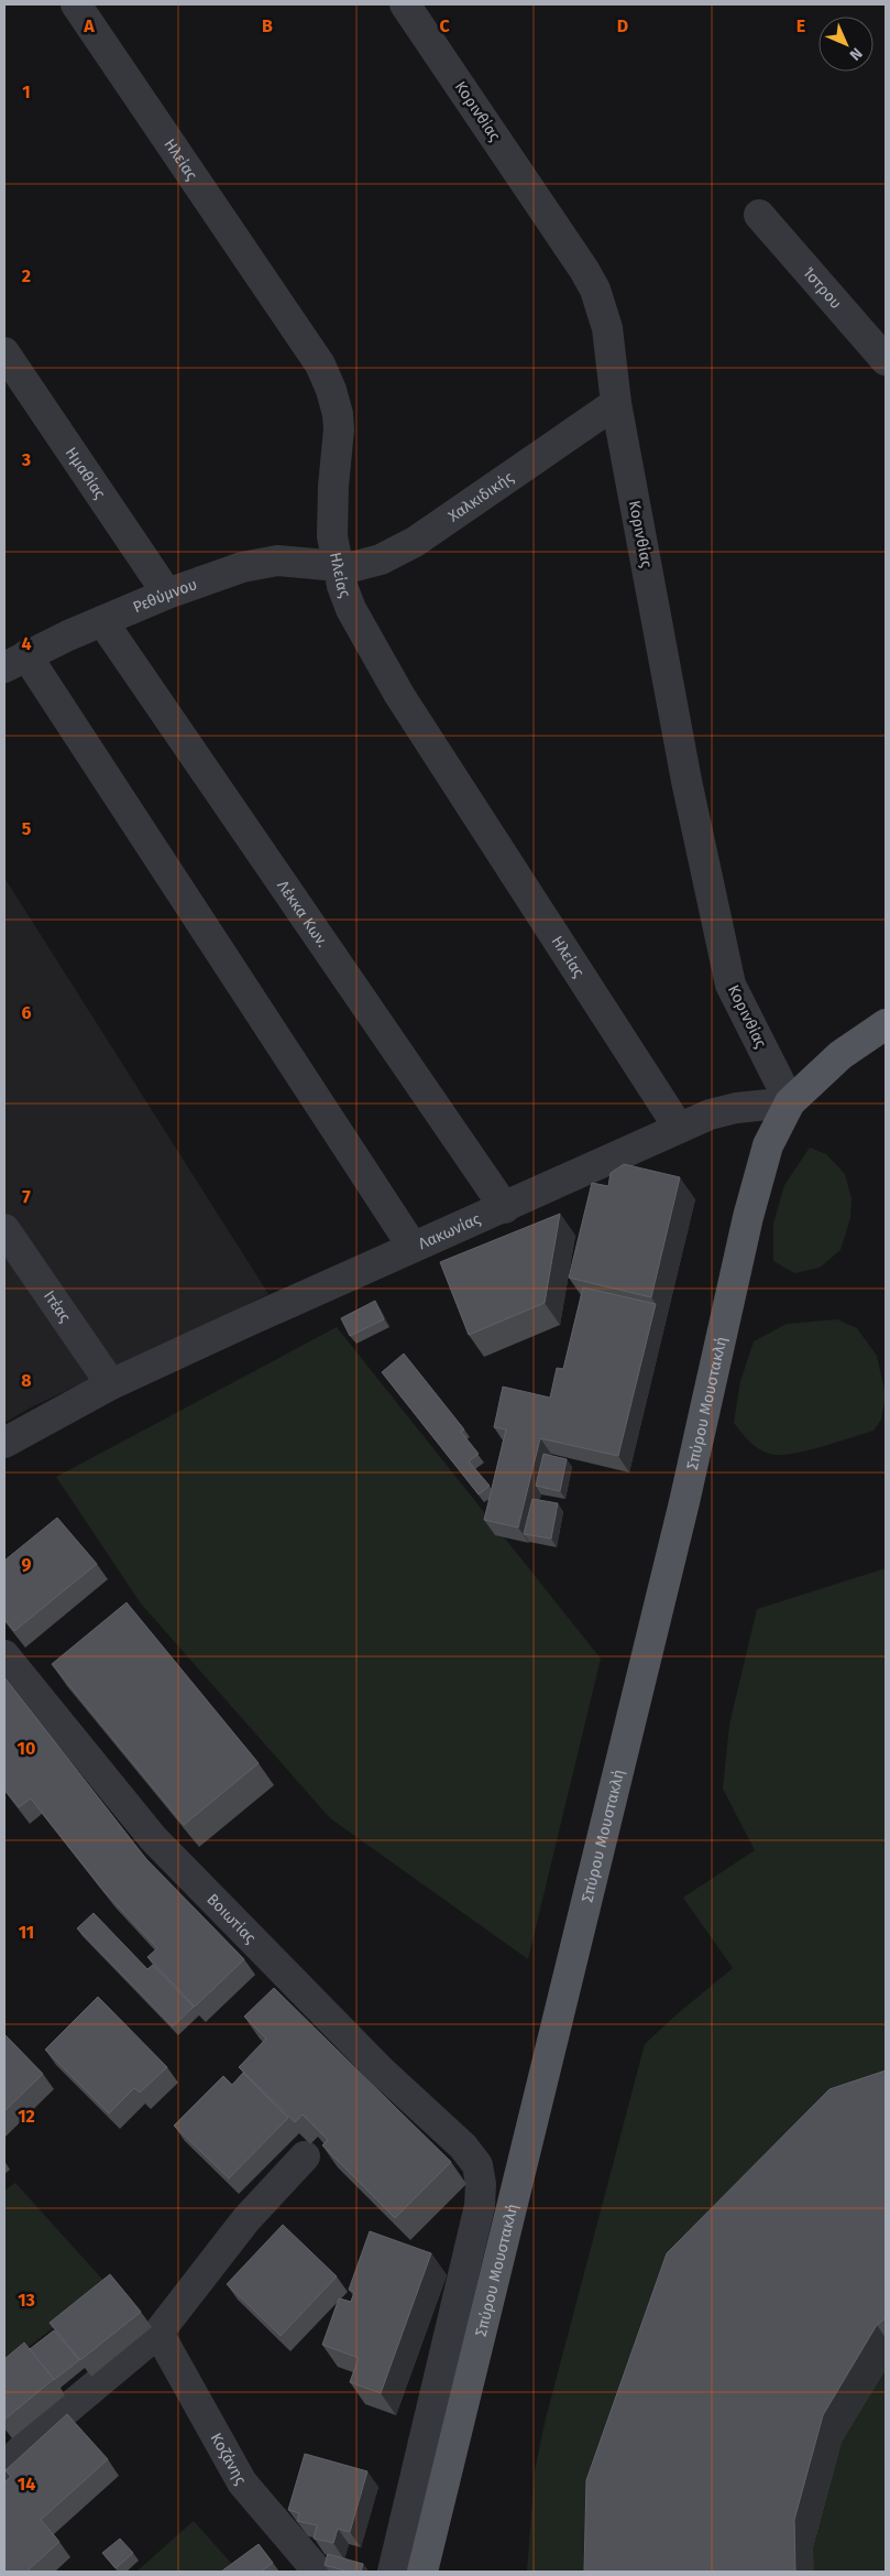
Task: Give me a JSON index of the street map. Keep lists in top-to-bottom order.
{
  "streets": {
    "main road": ["Σπύρου Μουστακλή"],
    "street": [
      "Κορινθίας",
      "Ηλείας",
      "Ίστρου",
      "Ημαθίας",
      "Χαλκιδικής",
      "Ρεθύμνου",
      "Λέκκα Κων.",
      "Λακωνίας",
      "Ιτέας",
      "Βοιωτίας",
      "Κοζάνης"
    ]
  },
  "crossings": [
    ["Κορινθίας", "Χαλκιδικής"],
    ["Κορινθίας", "Λακωνίας"],
    ["Κορινθίας", "Σπύρου Μουστακλή"],
    ["Ηλείας", "Χαλκιδικής"],
    ["Ηλείας", "Ρεθύμνου"],
    ["Ηλείας", "Λακωνίας"],
    ["Ημαθίας", "Ρεθύμνου"],
    ["Χαλκιδικής", "Ρεθύμνου"],
    ["Ρεθύμνου", "Λέκκα Κων."],
    ["Λέκκα Κων.", "Λακωνίας"],
    ["Λακωνίας", "Ιτέας"],
    ["Λακωνίας", "Σπύρου Μουστακλή"]
  ],
  "north": "bottom right",
  "grid": {
    "columns": [
      "A",
      "B",
      "C",
      "D",
      "E"
    ],
    "rows": [
      "1",
      "2",
      "3",
      "4",
      "5",
      "6",
      "7",
      "8",
      "9",
      "10",
      "11",
      "12",
      "13",
      "14"
    ]
  }
}
